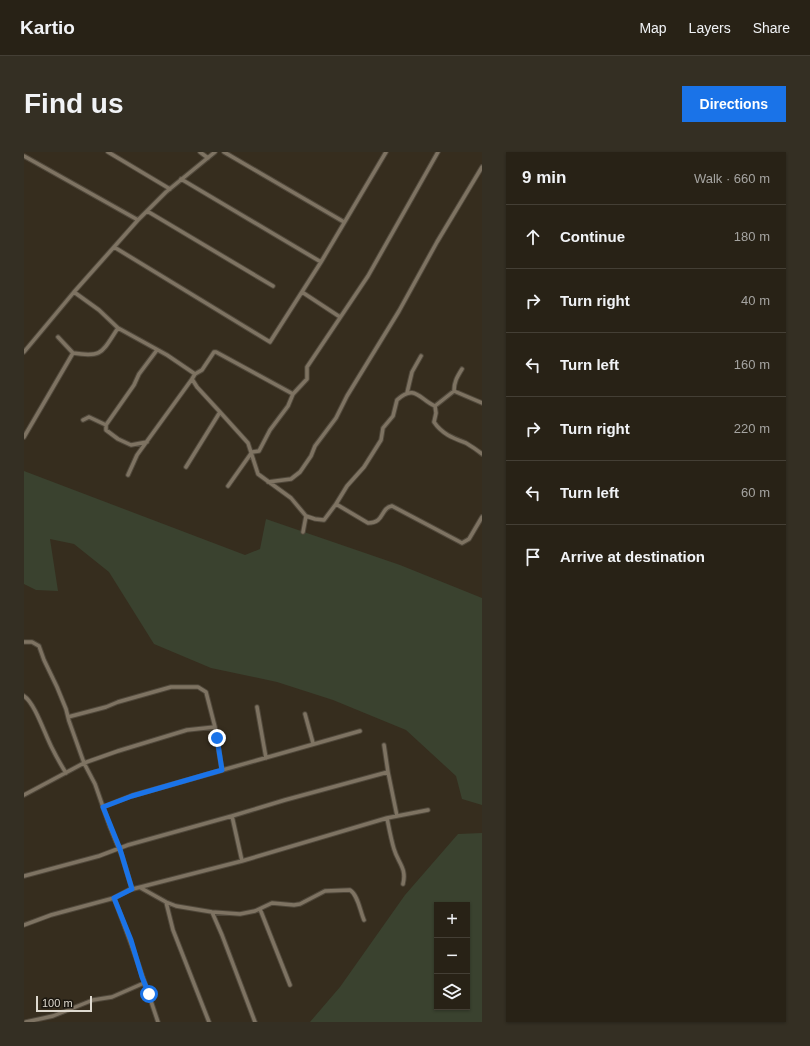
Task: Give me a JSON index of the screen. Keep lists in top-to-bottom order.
{
  "scale_bar": "100 m",
  "page": {
    "header": "Kartio",
    "nav": ["Map", "Layers", "Share"],
    "buttons": "Directions",
    "title": "Find us",
    "heading": ["9 min", "Walk · 660 m"],
    "list": [
      ["Continue", "180 m"],
      ["Turn right", "40 m"],
      ["Turn left", "160 m"],
      ["Turn right", "220 m"],
      ["Turn left", "60 m"],
      "Arrive at destination"
    ],
    "map_buttons": ["+", "−"],
    "scale": "100 m"
  }
}
